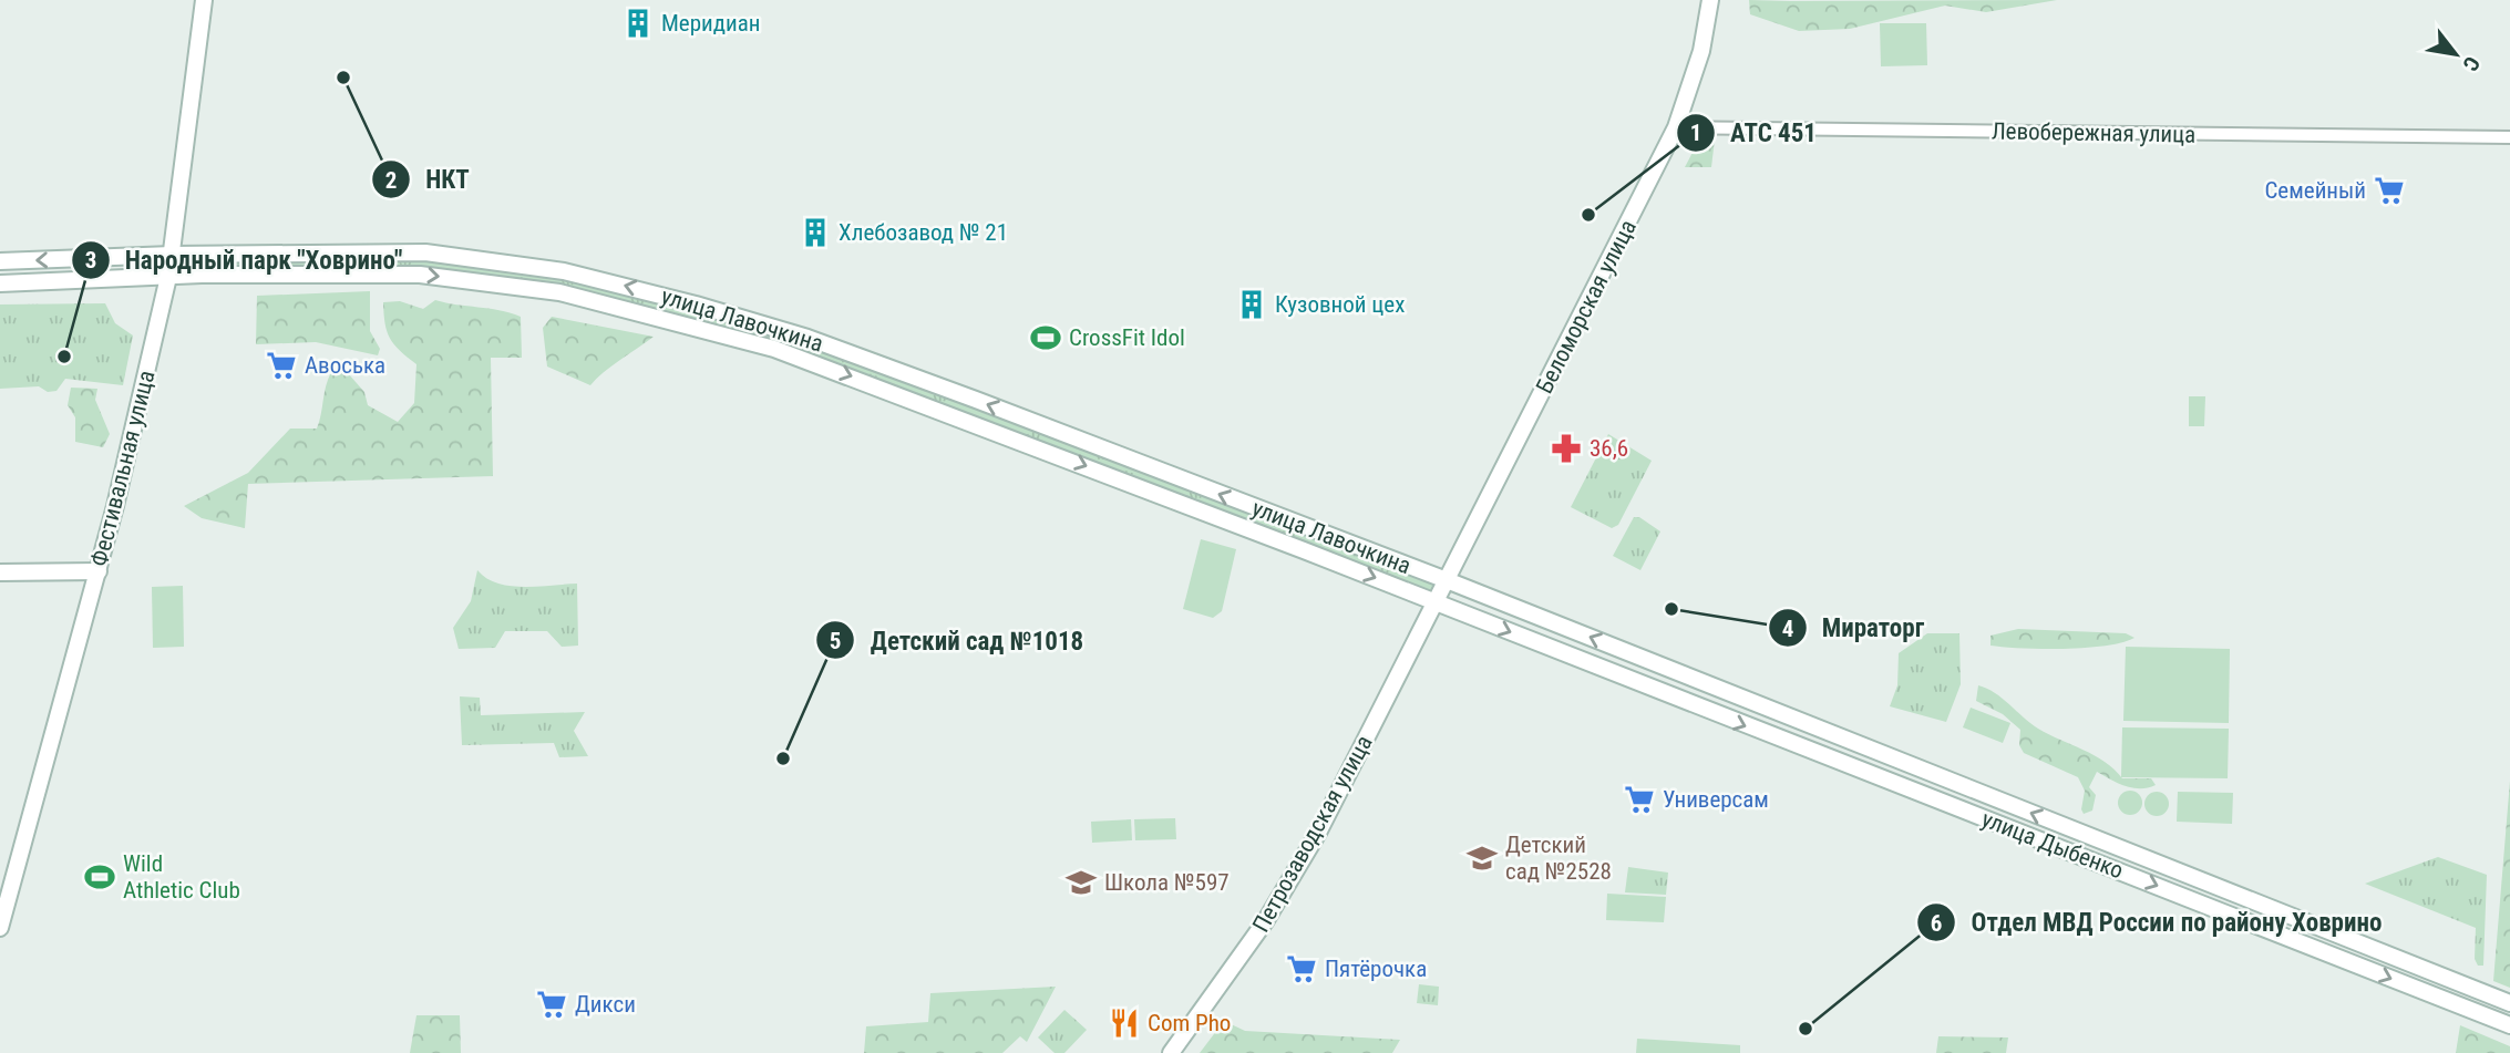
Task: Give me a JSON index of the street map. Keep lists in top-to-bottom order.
{
  "streets": {
    "main road": [
      "Беломорская улица",
      "улица Лавочкина",
      "Фестивальная улица",
      "Петрозаводская улица",
      "улица Дыбенко"
    ],
    "street": ["Левобережная улица"]
  },
  "crossings": [
    ["Левобережная улица", "Беломорская улица"],
    ["Беломорская улица", "улица Лавочкина"],
    ["Беломорская улица", "Петрозаводская улица"],
    ["Беломорская улица", "улица Дыбенко"],
    ["улица Лавочкина", "Фестивальная улица"],
    ["улица Лавочкина", "Петрозаводская улица"],
    ["улица Лавочкина", "улица Дыбенко"],
    ["Петрозаводская улица", "улица Дыбенко"]
  ],
  "places": {
    "building": ["Меридиан", "Хлебозавод № 21", "Кузовной цех"],
    "other": [
      "НКТ",
      "АТС 451",
      "Народный парк \"Ховрино\"",
      "Мираторг",
      "Детский сад №1018",
      "Отдел МВД России по району Ховрино"
    ],
    "supermarket": [
      "Семейный",
      "Авоська",
      "Универсам",
      "Пятёрочка",
      "Дикси"
    ],
    "sports": ["CrossFit Idol", "Wild Athletic Club"],
    "pharmacy": ["36,6"],
    "school or university": ["Детский сад №2528", "Школа №597"],
    "restaurant": ["Com Pho"]
  },
  "north": "bottom right"
}
